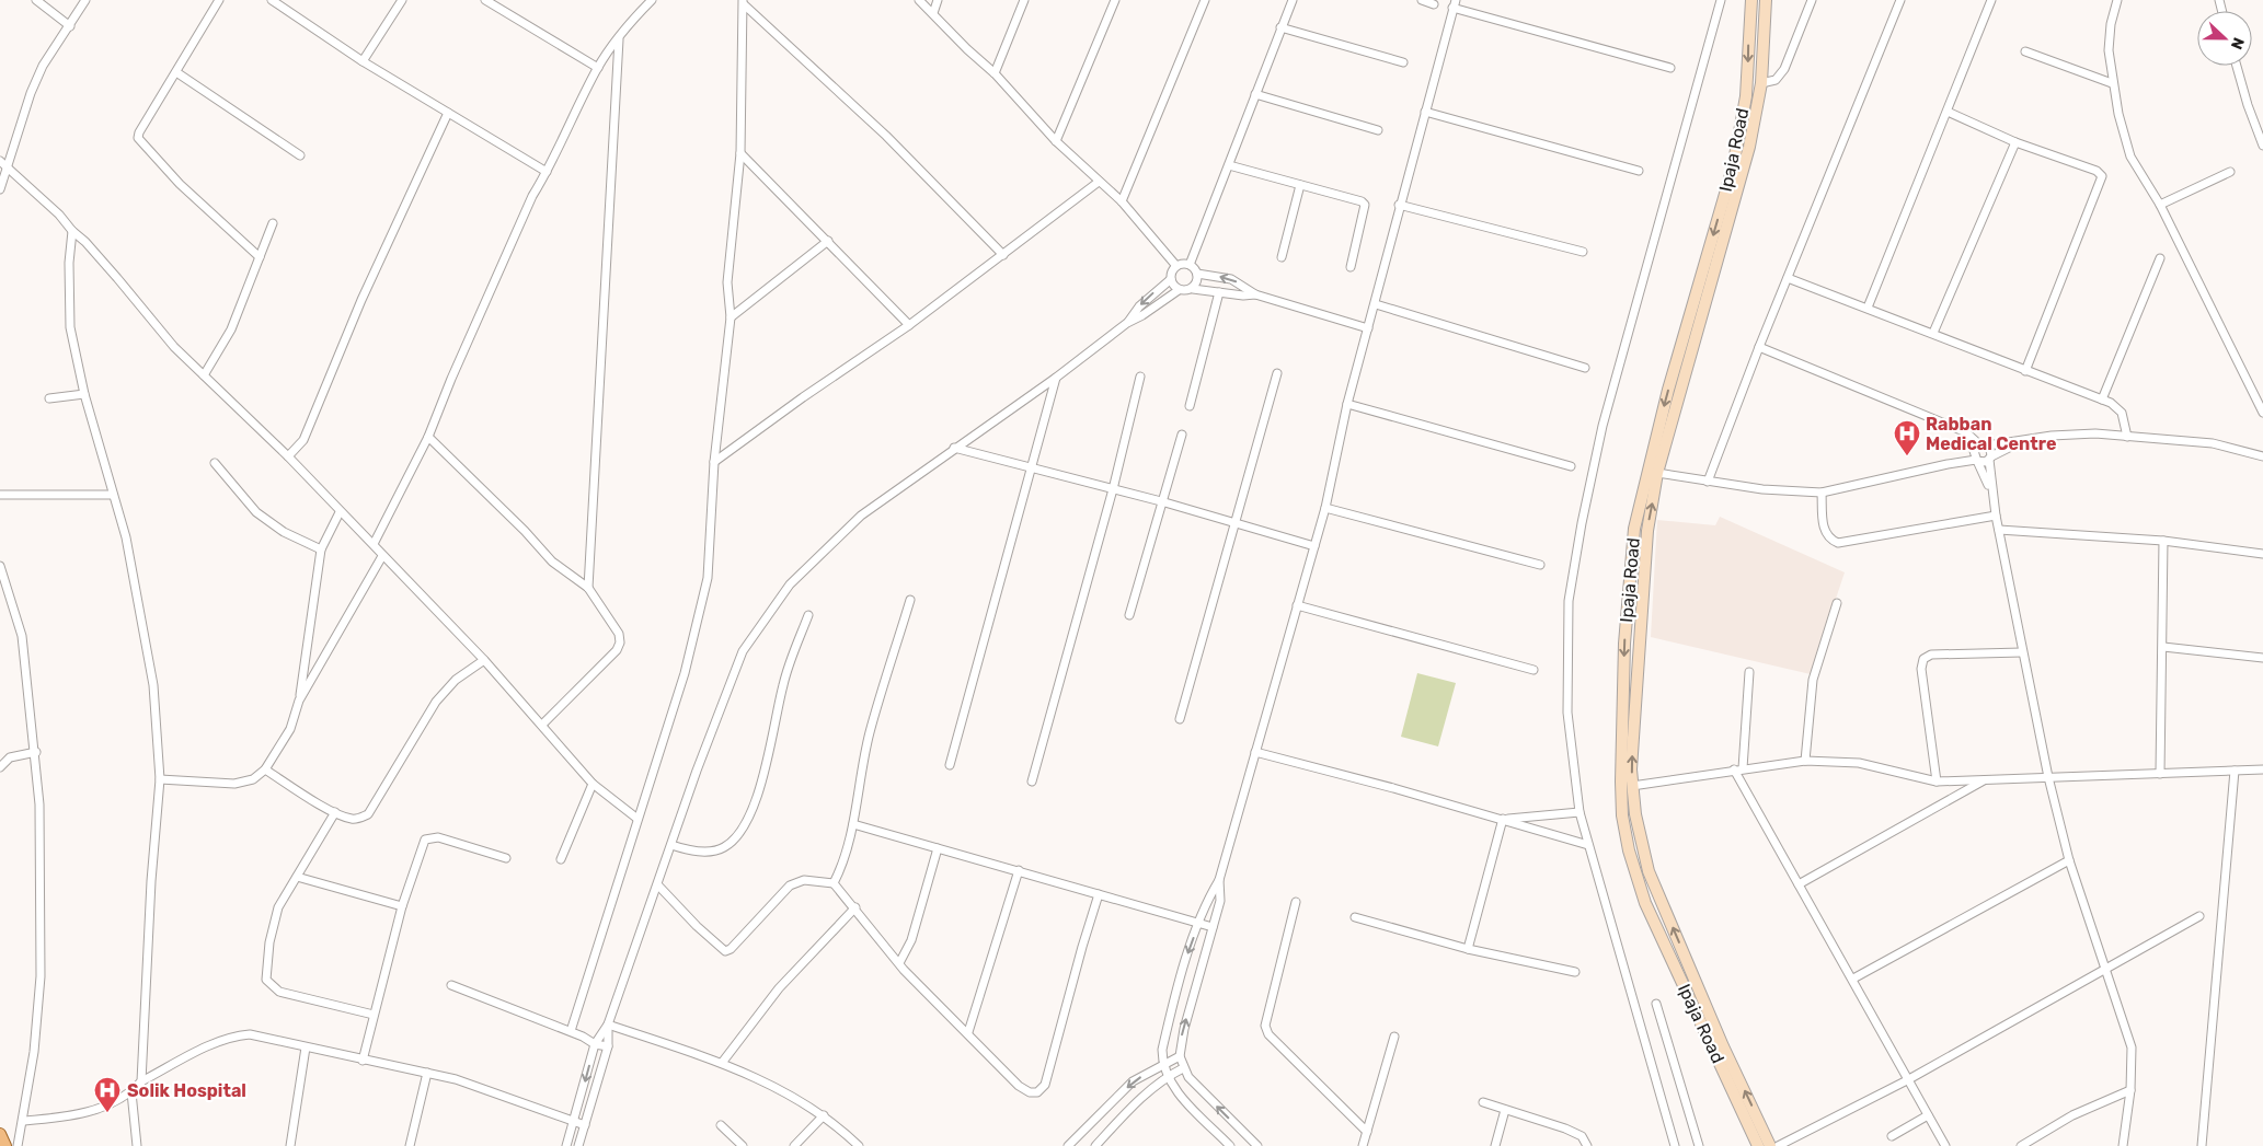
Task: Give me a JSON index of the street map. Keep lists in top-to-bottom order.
{
  "streets": {
    "main road": ["Ipaja Road"]
  },
  "places": {
    "hospital": ["Rabban Medical Centre", "Solik Hospital"]
  },
  "north": "right"
}
